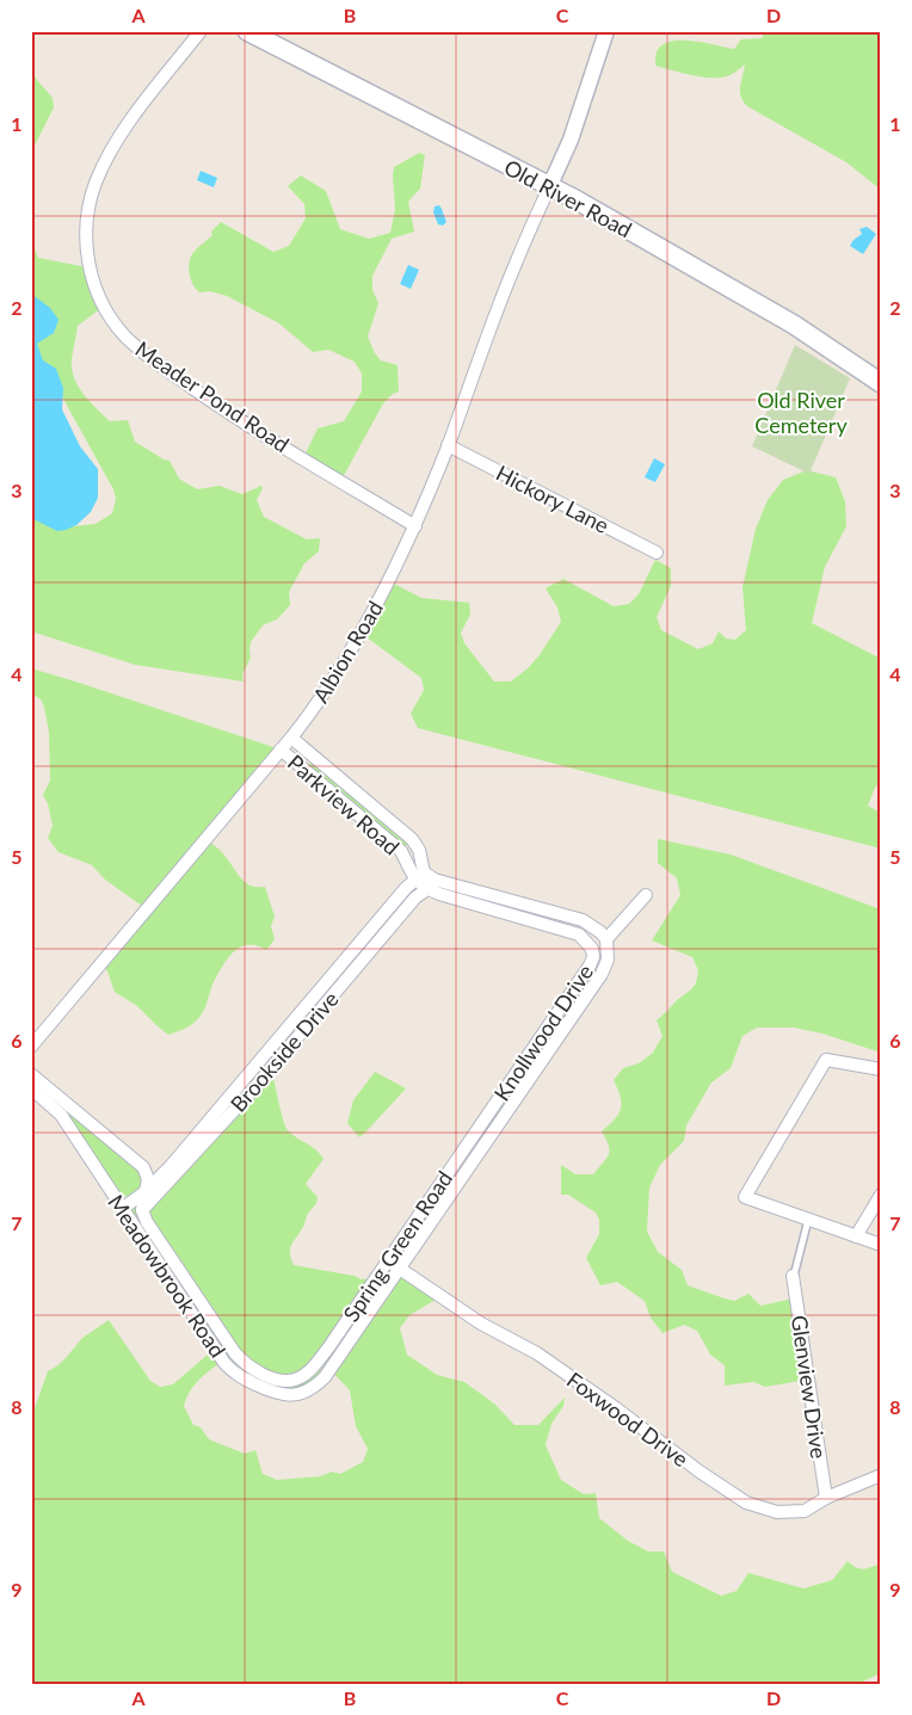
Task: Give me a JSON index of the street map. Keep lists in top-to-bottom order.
{
  "streets": {
    "main road": ["Old River Road"],
    "street": [
      "Meader Pond Road",
      "Hickory Lane",
      "Albion Road",
      "Parkview Road",
      "Knollwood Drive",
      "Brookside Drive",
      "Spring Green Road",
      "Meadowbrook Road",
      "Glenview Drive",
      "Foxwood Drive"
    ]
  },
  "crossings": [
    ["Old River Road", "Albion Road"],
    ["Meader Pond Road", "Albion Road"],
    ["Hickory Lane", "Albion Road"],
    ["Albion Road", "Parkview Road"],
    ["Parkview Road", "Knollwood Drive"],
    ["Parkview Road", "Brookside Drive"],
    ["Knollwood Drive", "Brookside Drive"],
    ["Knollwood Drive", "Spring Green Road"],
    ["Brookside Drive", "Meadowbrook Road"],
    ["Spring Green Road", "Meadowbrook Road"],
    ["Spring Green Road", "Foxwood Drive"],
    ["Meadowbrook Road", "Foxwood Drive"],
    ["Glenview Drive", "Foxwood Drive"]
  ],
  "parks": ["Old River Cemetery"],
  "grid": {
    "columns": [
      "A",
      "B",
      "C",
      "D"
    ],
    "rows": [
      "1",
      "2",
      "3",
      "4",
      "5",
      "6",
      "7",
      "8",
      "9"
    ]
  }
}
